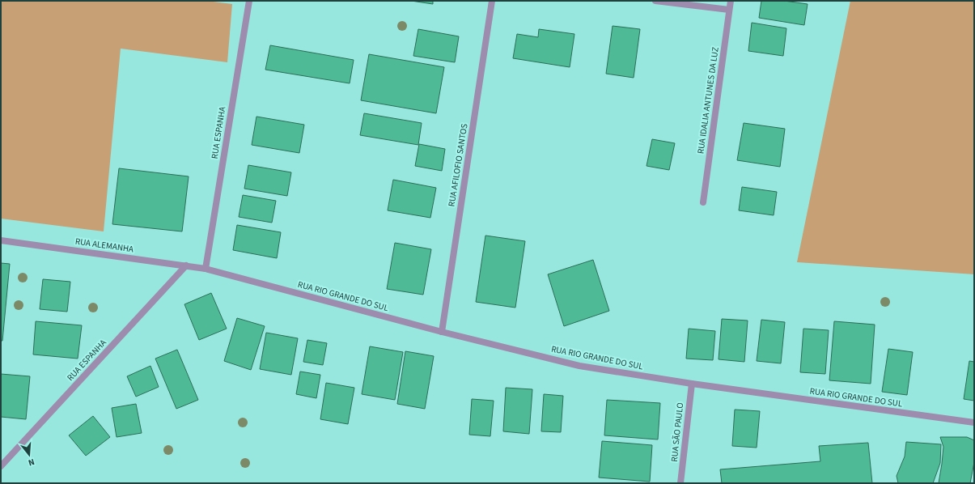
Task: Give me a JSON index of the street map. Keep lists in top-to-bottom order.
{
  "streets": {
    "street": [
      "RUA IDALIA ANTUNES DA LUZ",
      "RUA ESPANHA",
      "RUA AFILOFIO SANTOS",
      "RUA ALEMANHA",
      "RUA RIO GRANDE DO SUL",
      "RUA SÃO PAULO"
    ]
  },
  "crossings": [
    ["RUA ESPANHA", "RUA ALEMANHA"],
    ["RUA ESPANHA", "RUA RIO GRANDE DO SUL"],
    ["RUA AFILOFIO SANTOS", "RUA RIO GRANDE DO SUL"],
    ["RUA ALEMANHA", "RUA RIO GRANDE DO SUL"],
    ["RUA RIO GRANDE DO SUL", "RUA SÃO PAULO"]
  ],
  "north": "bottom"
}
